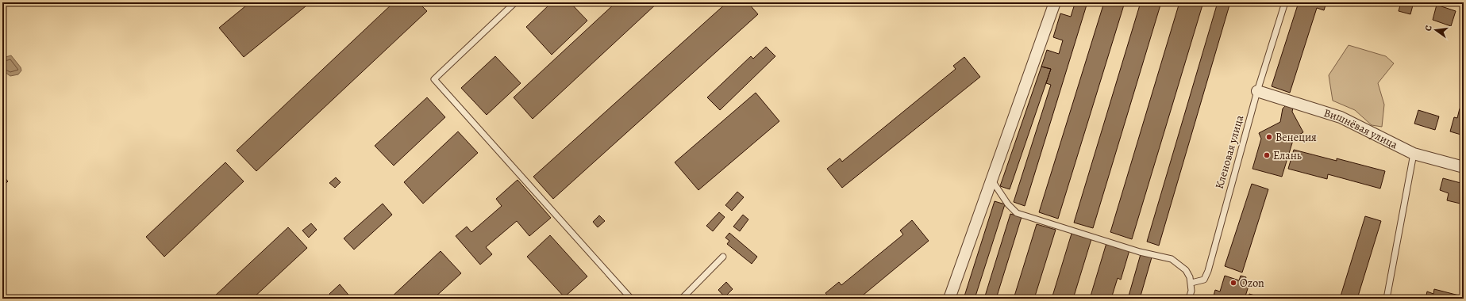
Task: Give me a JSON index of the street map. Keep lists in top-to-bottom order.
{
  "streets": {
    "street": ["Вишнёвая улица"],
    "lane": ["Кленовая улица"]
  },
  "crossings": [
    ["Вишнёвая улица", "Кленовая улица"]
  ],
  "places": ["Венеция", "Елань", "Ozon"],
  "north": "left"
}
